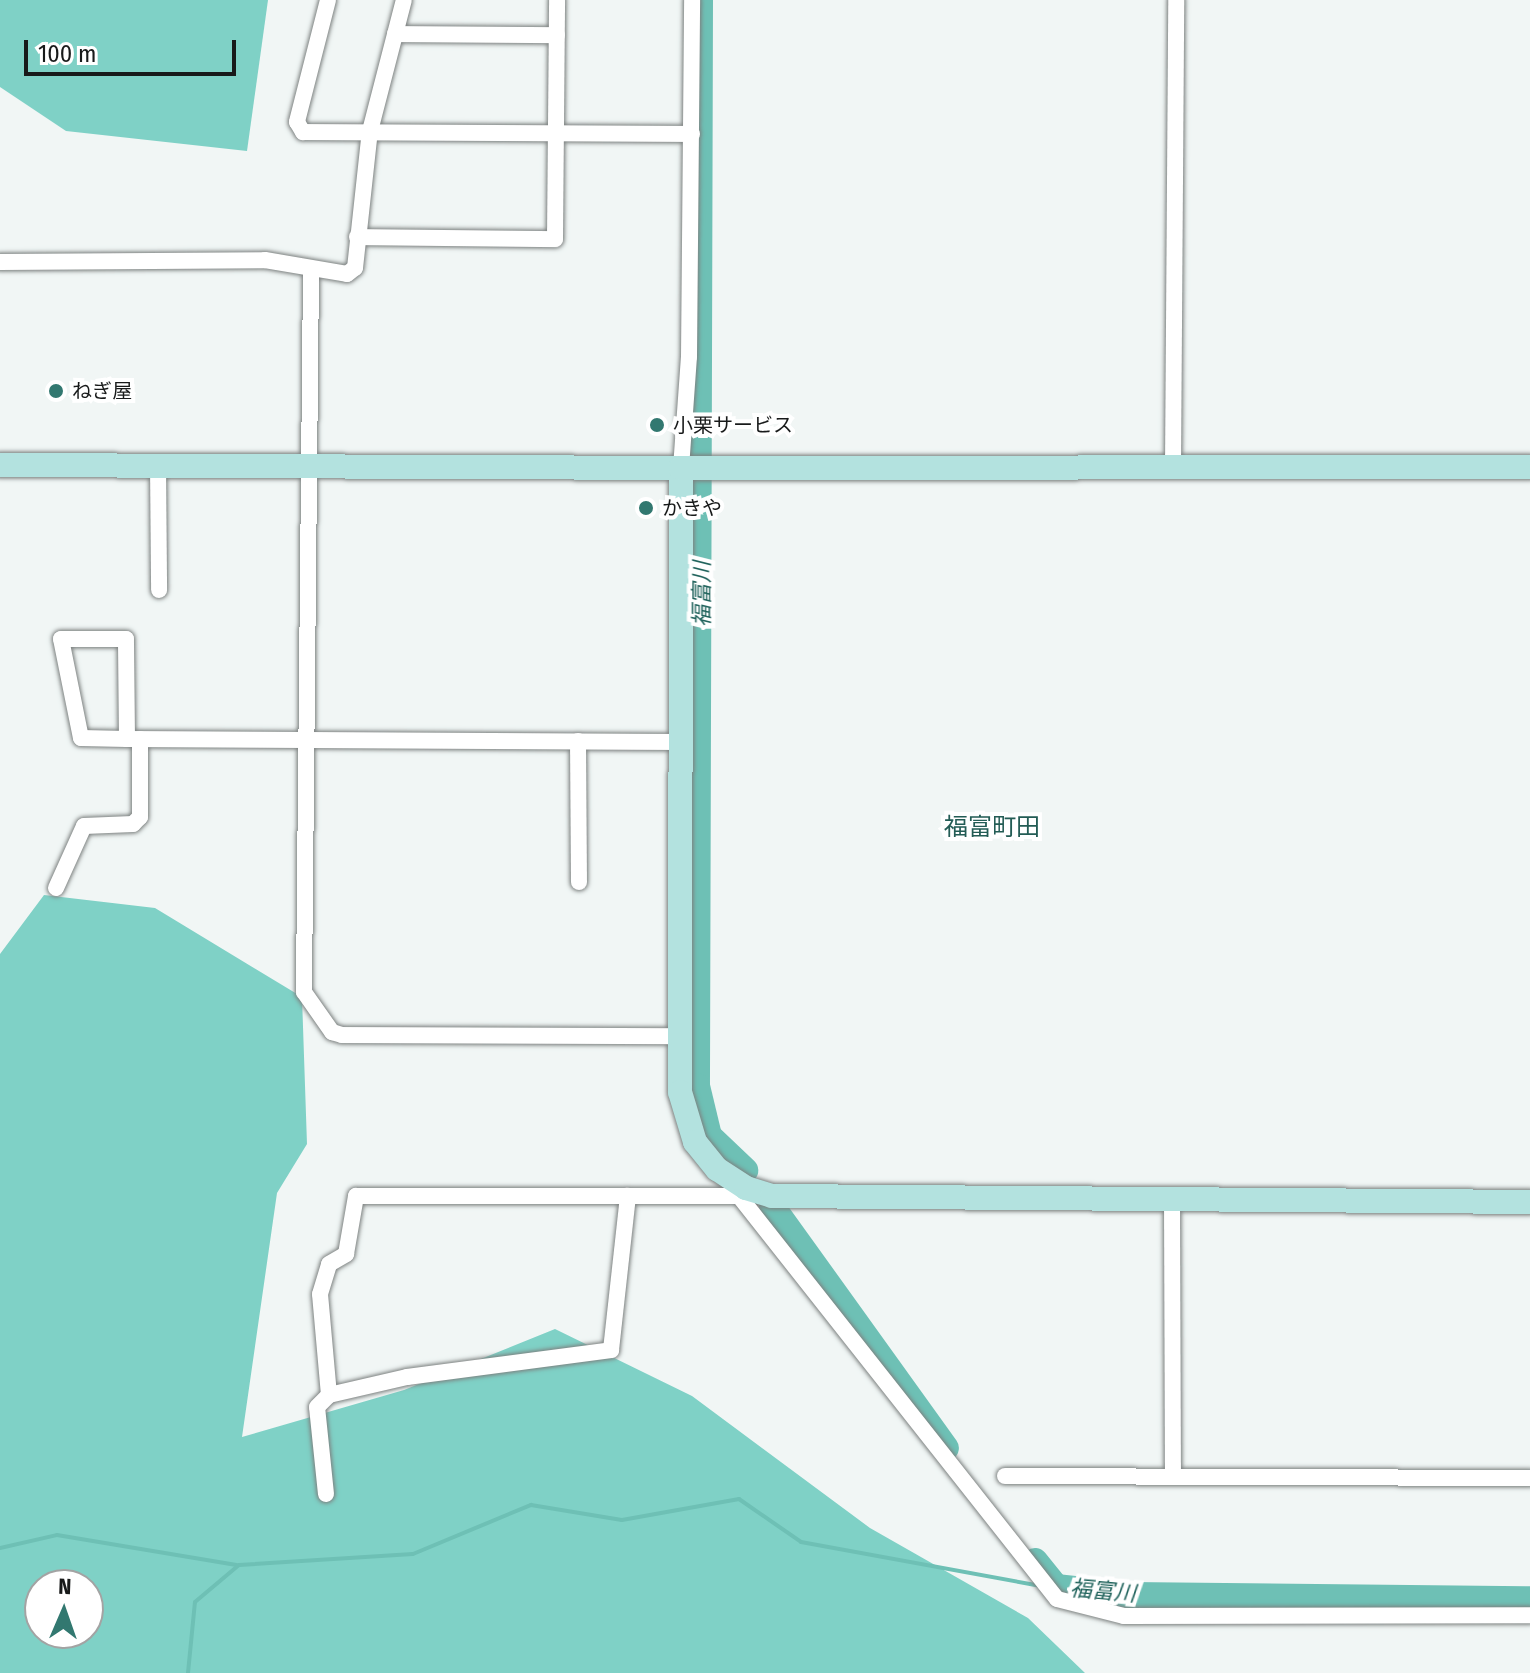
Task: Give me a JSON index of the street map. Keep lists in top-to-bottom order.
{
  "districts": ["福富町田"],
  "water": ["福富川"],
  "places": ["ねぎ屋", "小栗サービス", "かきや"],
  "scale_bar": "100 m",
  "north": "top"
}
